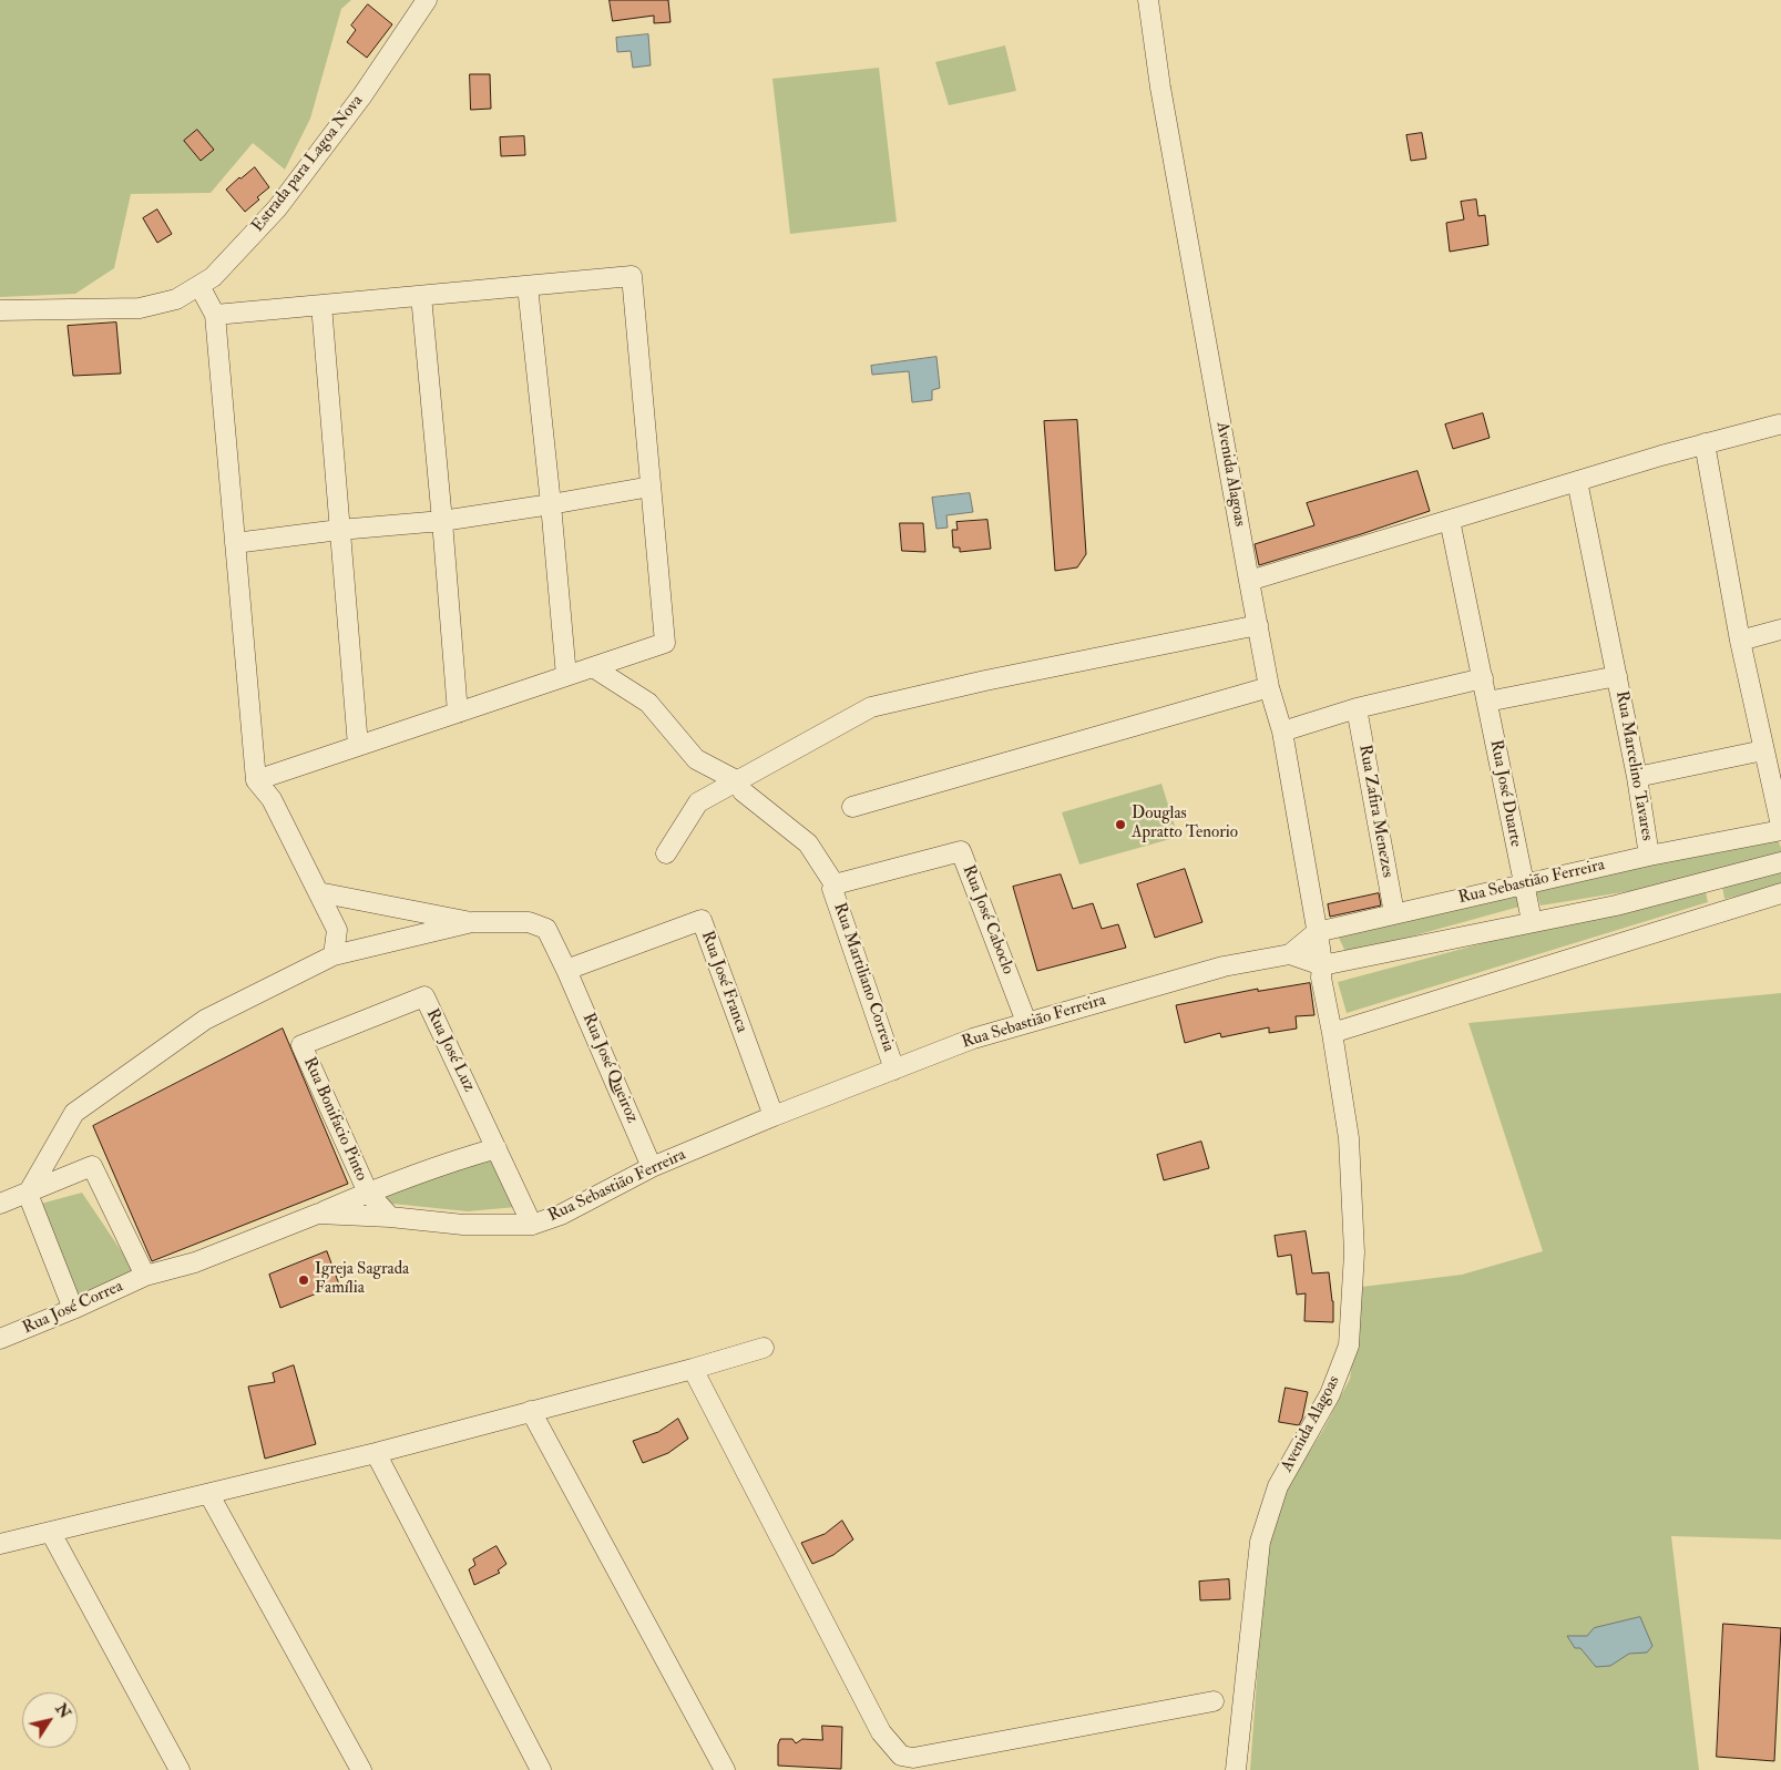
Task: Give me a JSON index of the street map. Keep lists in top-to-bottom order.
{
  "streets": {
    "street": [
      "Estrada para Lagoa Nova",
      "Avenida Alagoas",
      "Rua Marcelino Tavares",
      "Rua José Duarte",
      "Rua Zafira Menezes",
      "Rua Sebastião Ferreira",
      "Rua José Caboclo",
      "Rua Martiliano Correia",
      "Rua José Franca",
      "Rua José Luz",
      "Rua José Queiroz",
      "Rua Bonifacio Pinto",
      "Rua José Correa"
    ]
  },
  "crossings": [
    ["Avenida Alagoas", "Rua Sebastião Ferreira"],
    ["Rua Marcelino Tavares", "Rua Sebastião Ferreira"],
    ["Rua José Duarte", "Rua Sebastião Ferreira"],
    ["Rua Zafira Menezes", "Rua Sebastião Ferreira"],
    ["Rua Sebastião Ferreira", "Rua José Caboclo"],
    ["Rua Sebastião Ferreira", "Rua Martiliano Correia"],
    ["Rua Sebastião Ferreira", "Rua José Franca"],
    ["Rua Sebastião Ferreira", "Rua José Luz"],
    ["Rua Sebastião Ferreira", "Rua José Queiroz"],
    ["Rua Sebastião Ferreira", "Rua Bonifacio Pinto"],
    ["Rua Sebastião Ferreira", "Rua José Correa"],
    ["Rua José Caboclo", "Rua Martiliano Correia"],
    ["Rua José Franca", "Rua José Queiroz"],
    ["Rua José Luz", "Rua Bonifacio Pinto"]
  ],
  "places": ["Douglas Apratto Tenorio", "Igreja Sagrada Família"],
  "north": "top right"
}
